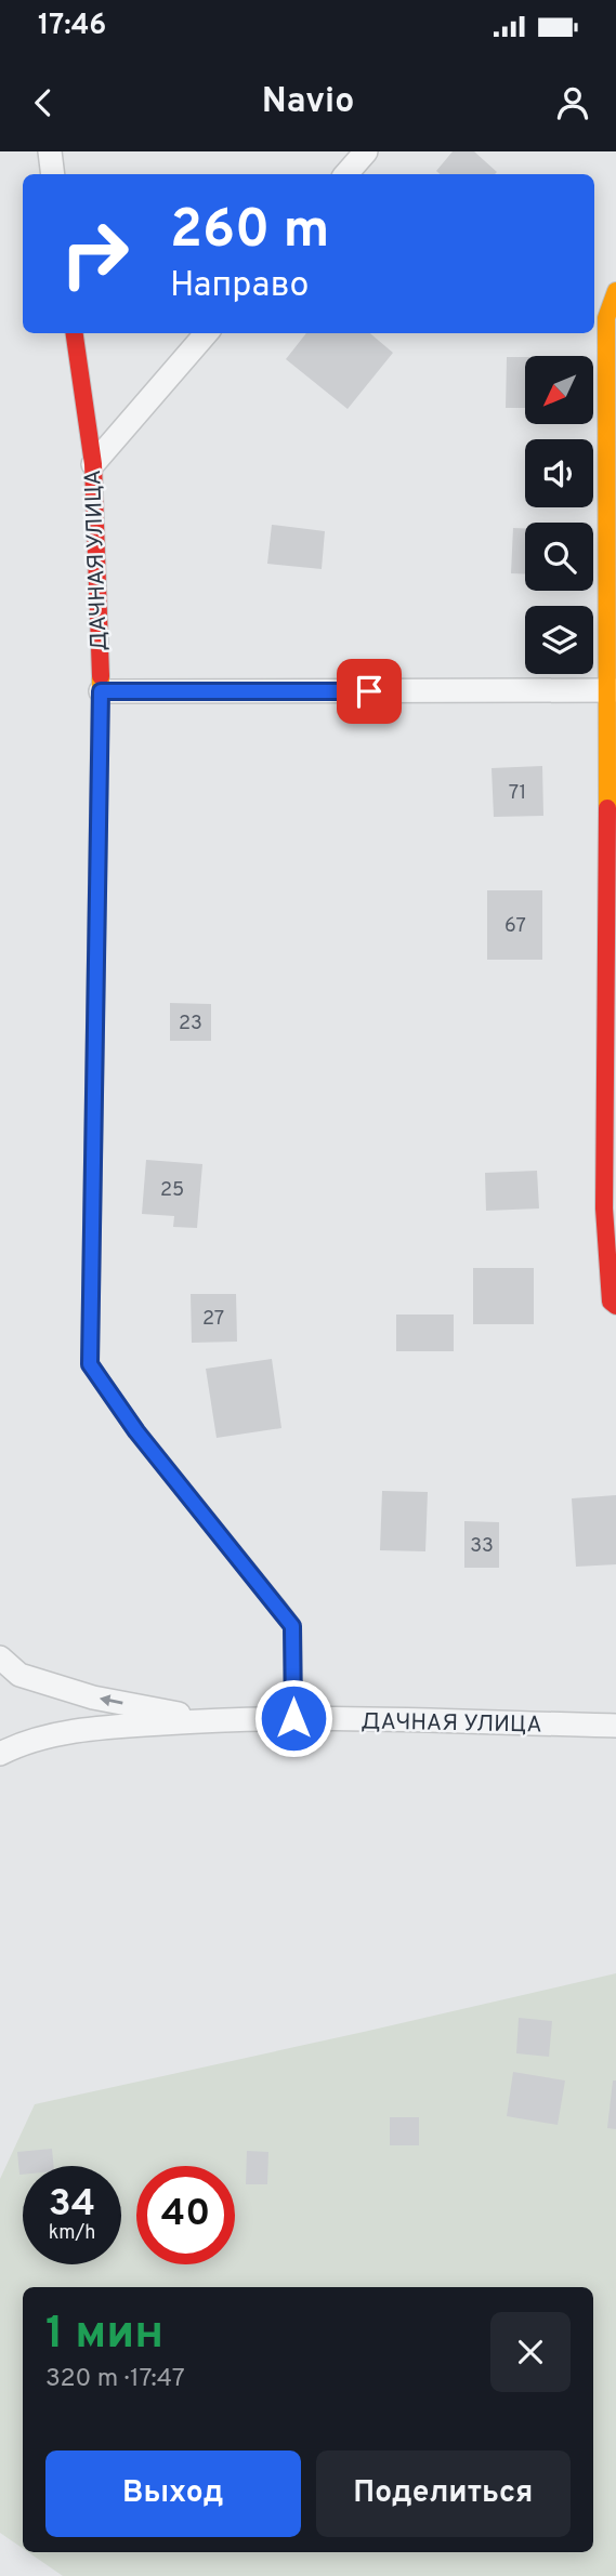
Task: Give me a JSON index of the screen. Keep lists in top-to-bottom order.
{
  "streets": {
    "street": ["ДАЧНАЯ УЛИЦА"]
  },
  "house_numbers": [
    "71",
    "67",
    "23",
    "25",
    "27",
    "33"
  ],
  "north": "bottom left",
  "page": {
    "status": "17:46",
    "header": "Navio",
    "turn": ["260 m", "Направо"],
    "speed": "34 km/h",
    "limit": "40",
    "heading": ["1 мин", "320 m · 17:47"],
    "buttons": ["Выход", "Поделиться"]
  }
}
